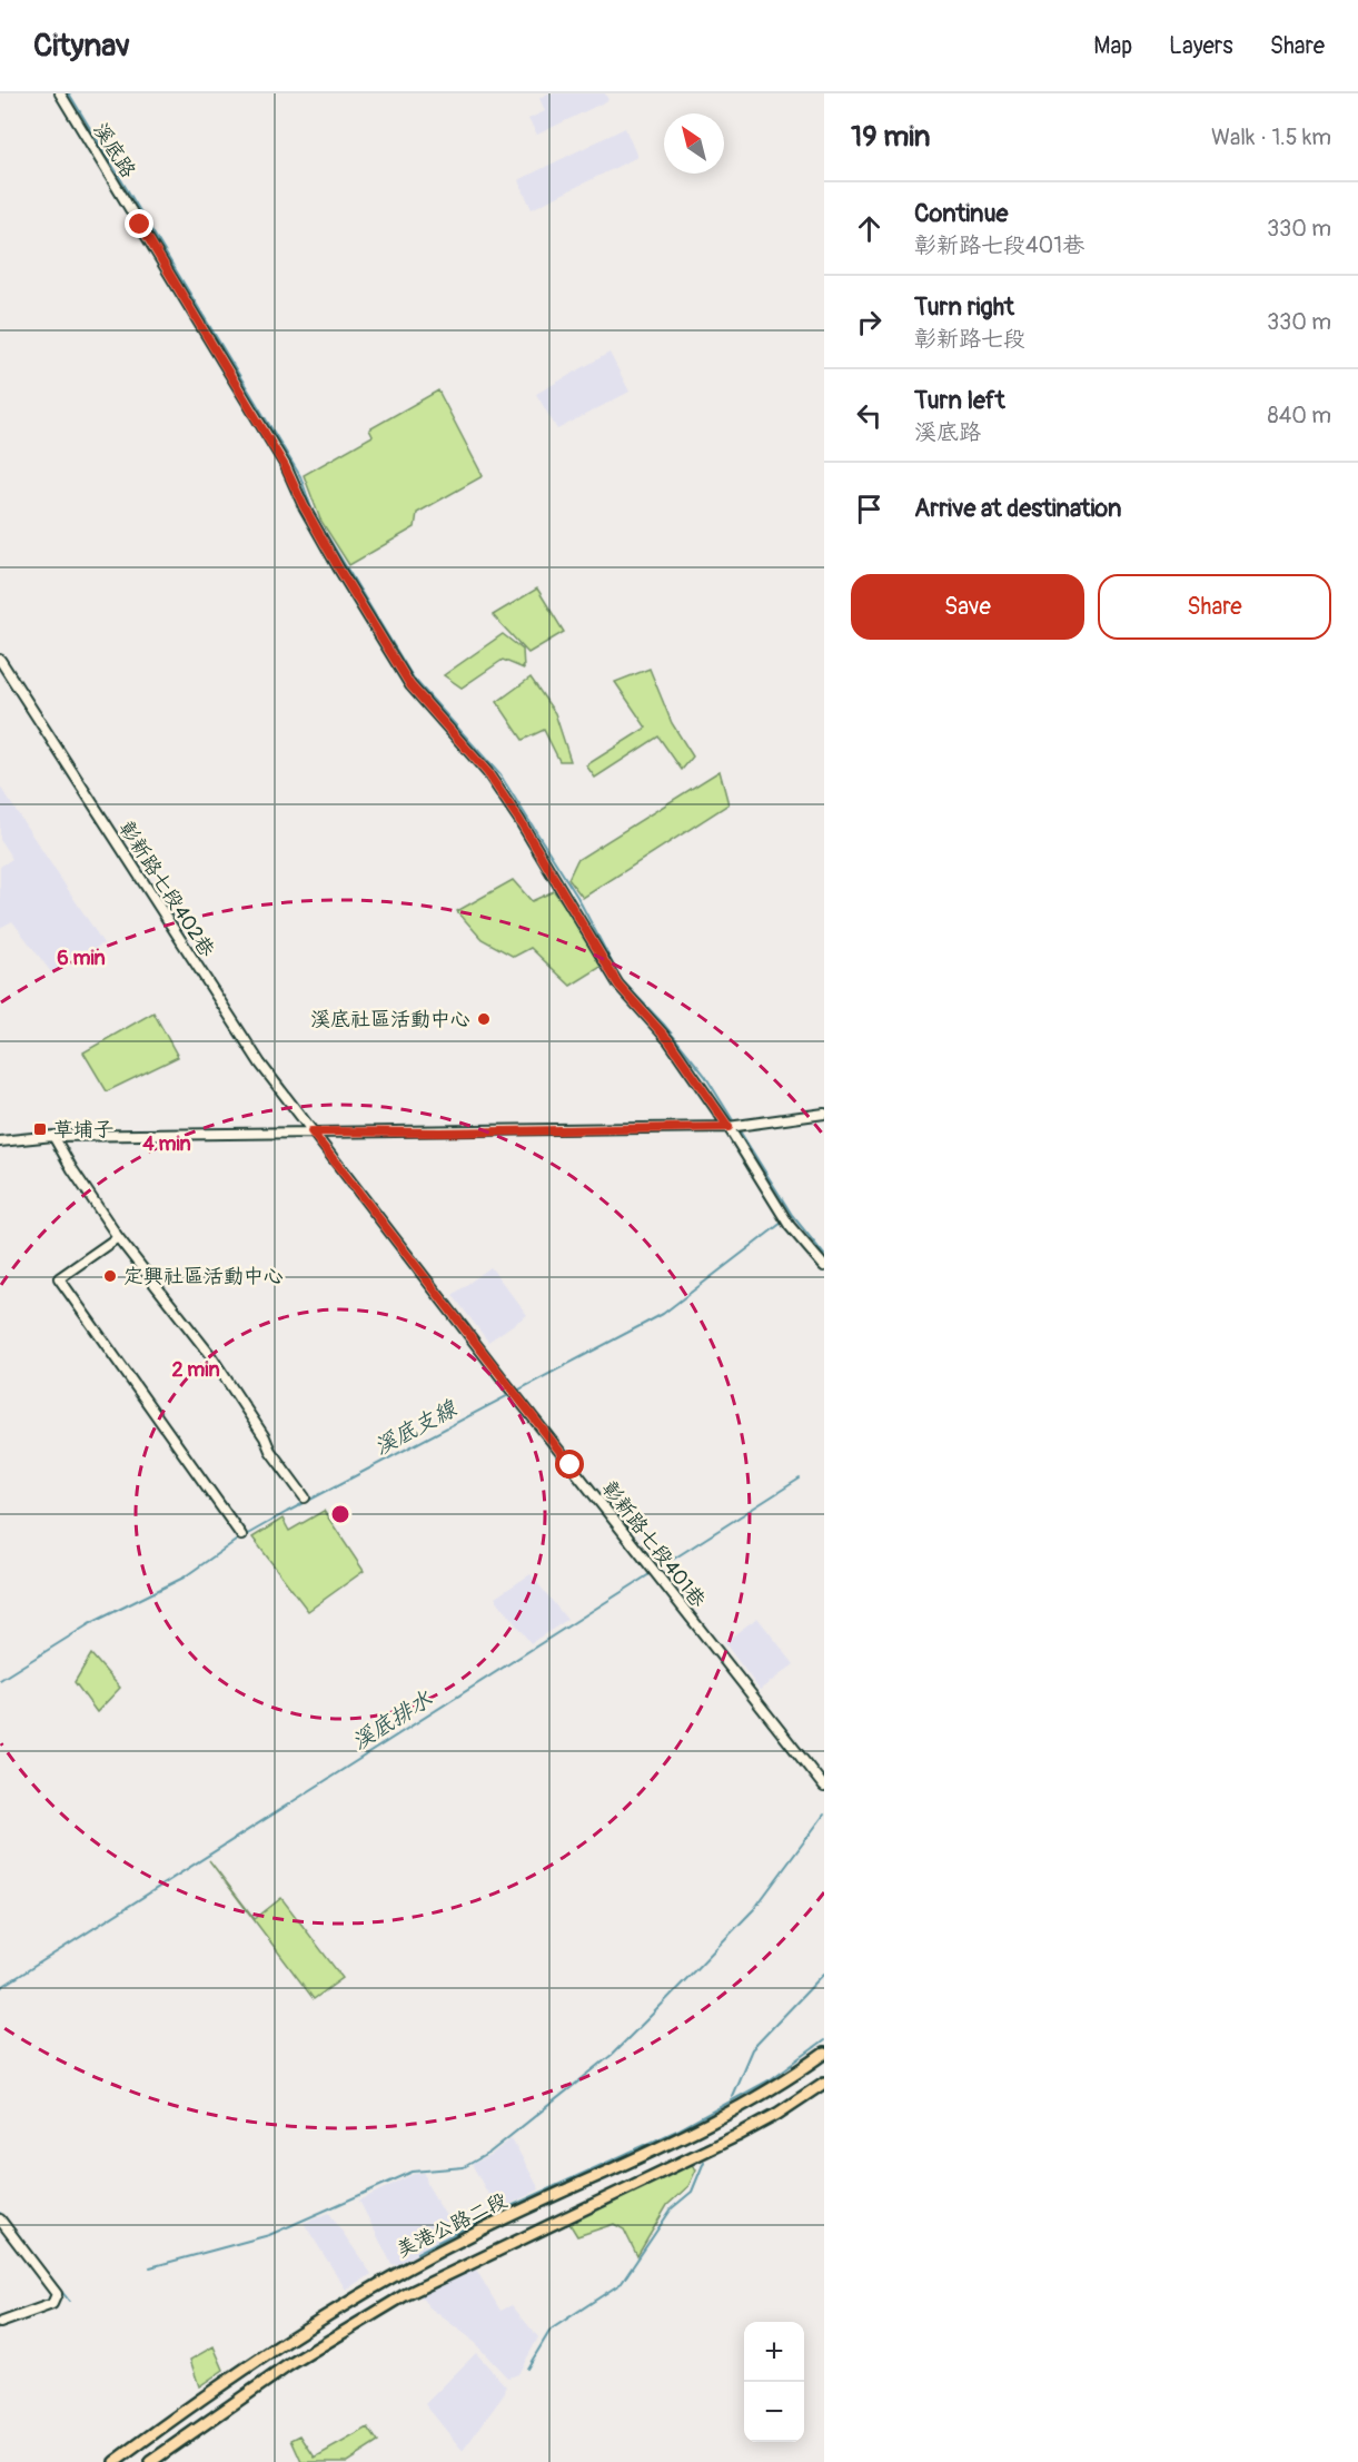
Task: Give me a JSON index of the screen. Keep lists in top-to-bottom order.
{
  "streets": {
    "main road": ["美港公路二段"],
    "street": ["溪底路", "彰新路七段402巷", "彰新路七段401巷"]
  },
  "crossings": [
    ["彰新路七段402巷", "彰新路七段401巷"]
  ],
  "water": ["溪底支線", "溪底排水"],
  "places": {
    "other": ["溪底社區活動中心", "定興社區活動中心"],
    "transit": ["草埔子"]
  },
  "north": "top left",
  "page": {
    "header": "Citynav",
    "nav": ["Map", "Layers", "Share"],
    "heading": ["19 min", "Walk · 1.5 km"],
    "list": [
      ["Continue", "彰新路七段401巷", "330 m"],
      ["Turn right", "彰新路七段", "330 m"],
      ["Turn left", "溪底路", "840 m"],
      "Arrive at destination"
    ],
    "buttons": ["Save", "Share"],
    "map_buttons": ["+", "−"]
  },
  "rings": ["6 min", "4 min", "2 min"]
}
